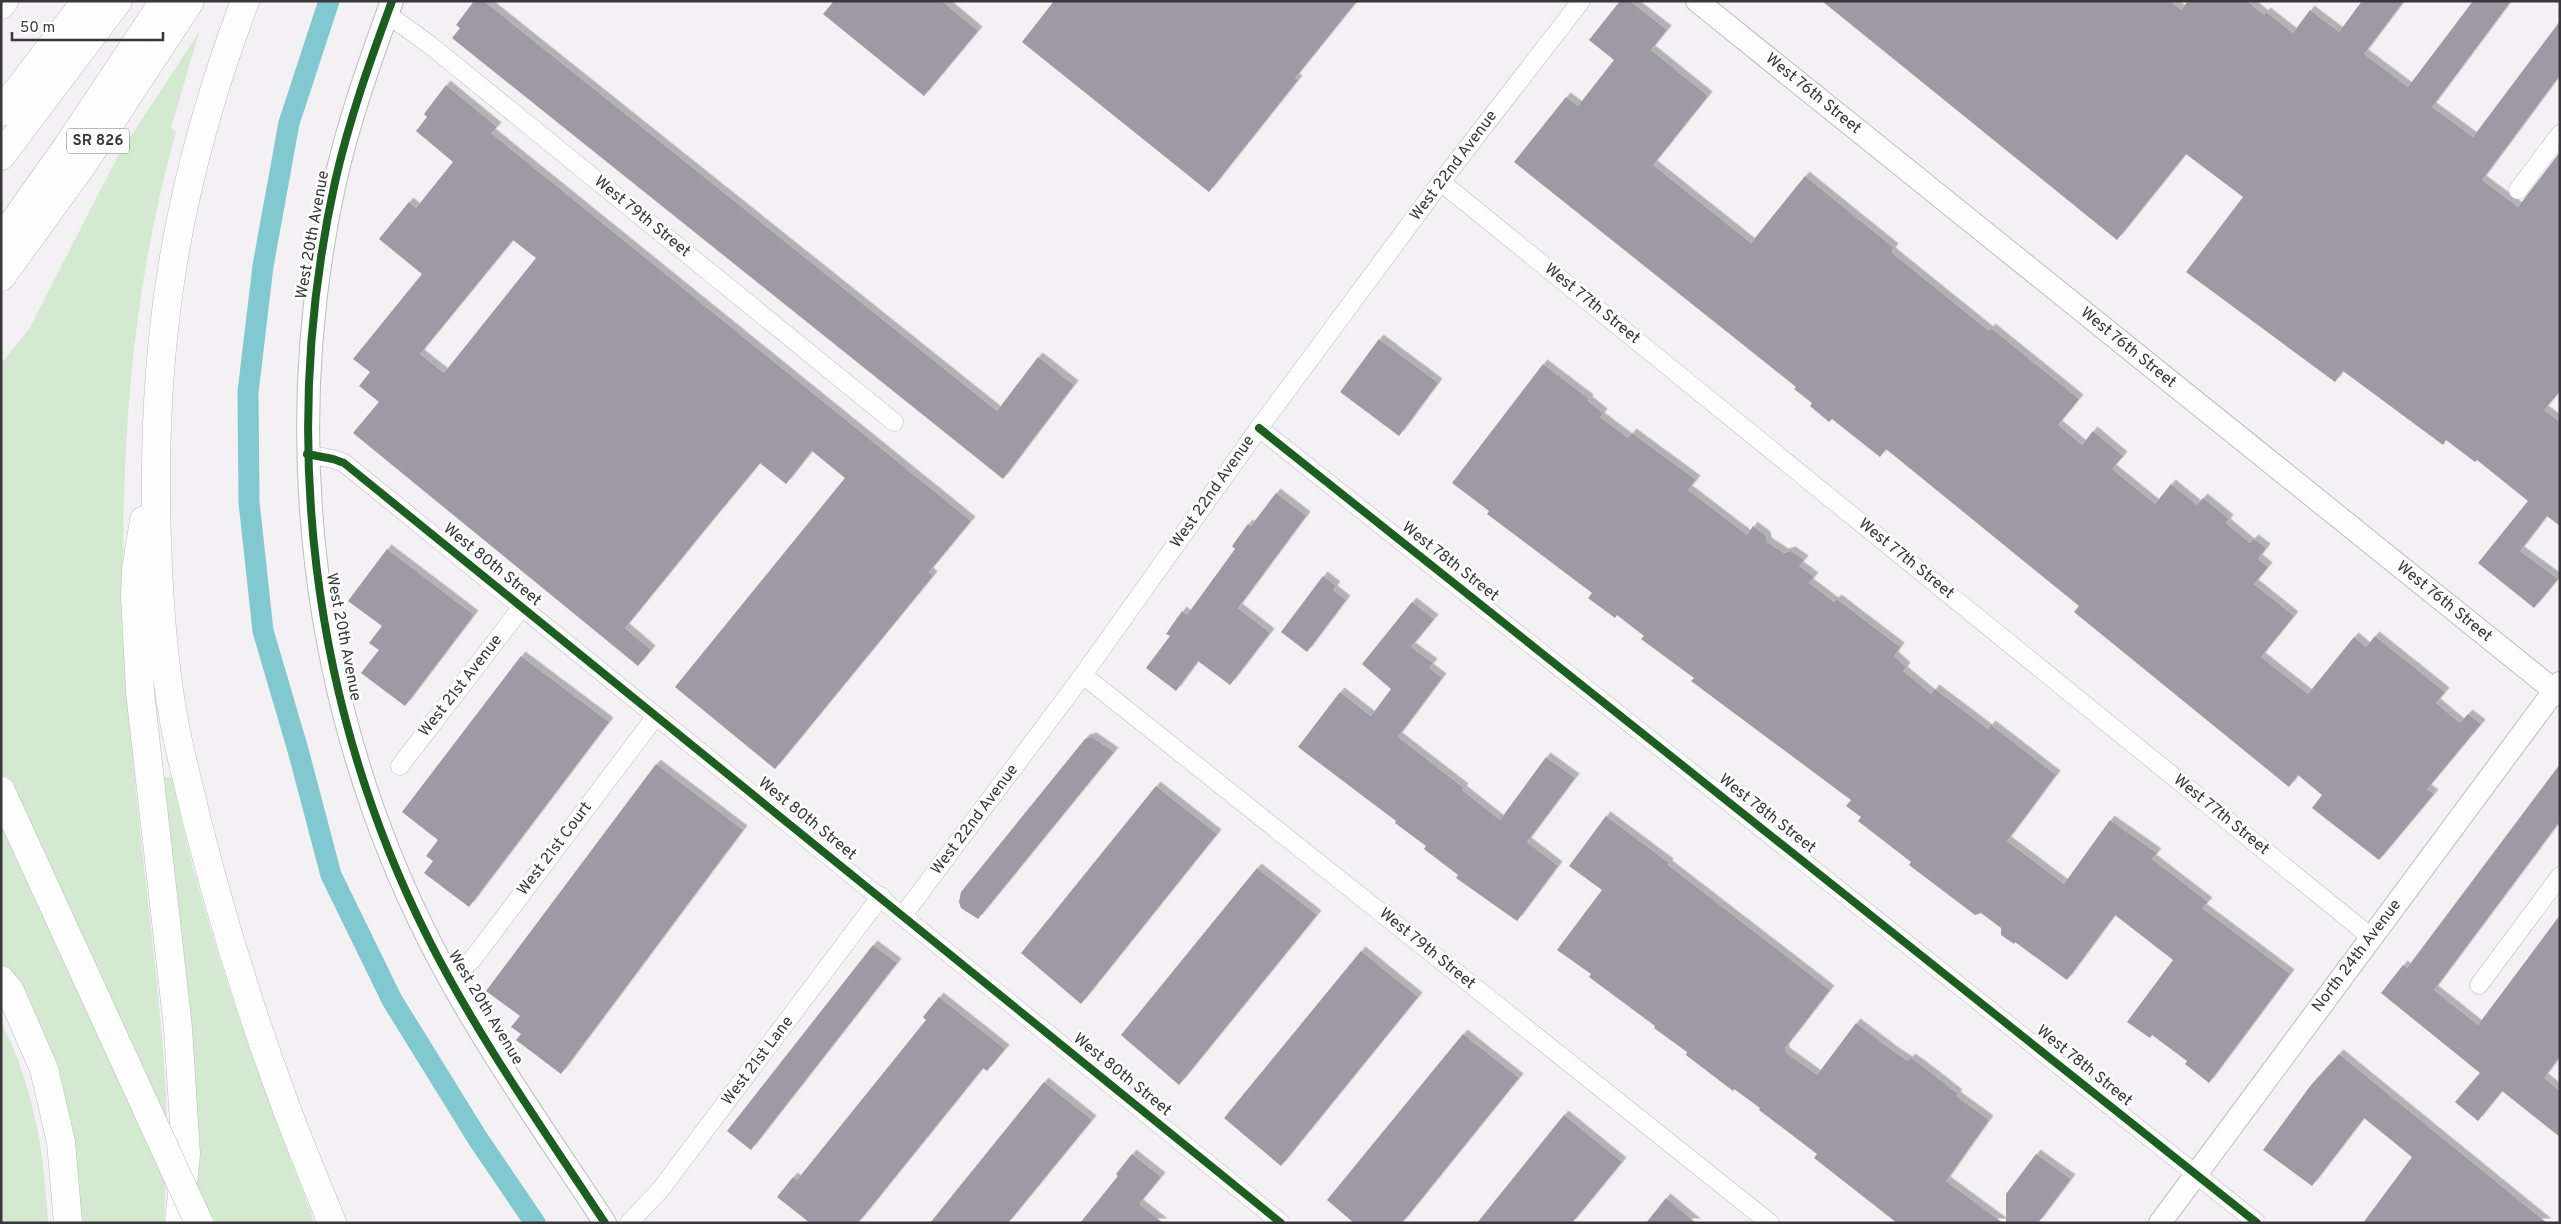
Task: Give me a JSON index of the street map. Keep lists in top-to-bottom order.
{
  "streets": {
    "highway": ["SR 826"],
    "street": [
      "West 76th Street",
      "West 22nd Avenue",
      "West 79th Street",
      "West 20th Avenue",
      "West 77th Street",
      "West 78th Street",
      "West 80th Street",
      "West 21st Avenue",
      "West 21st Court",
      "North 24th Avenue",
      "West 21st Lane"
    ]
  },
  "crossings": [
    ["West 76th Street", "North 24th Avenue"],
    ["West 22nd Avenue", "West 79th Street"],
    ["West 22nd Avenue", "West 77th Street"],
    ["West 22nd Avenue", "West 78th Street"],
    ["West 22nd Avenue", "West 80th Street"],
    ["West 79th Street", "West 20th Avenue"],
    ["West 20th Avenue", "West 80th Street"],
    ["West 20th Avenue", "West 21st Court"],
    ["West 77th Street", "North 24th Avenue"],
    ["West 78th Street", "North 24th Avenue"],
    ["West 80th Street", "West 21st Avenue"],
    ["West 80th Street", "West 21st Court"],
    ["West 80th Street", "West 21st Lane"]
  ],
  "scale_bar": "50 m"
}
